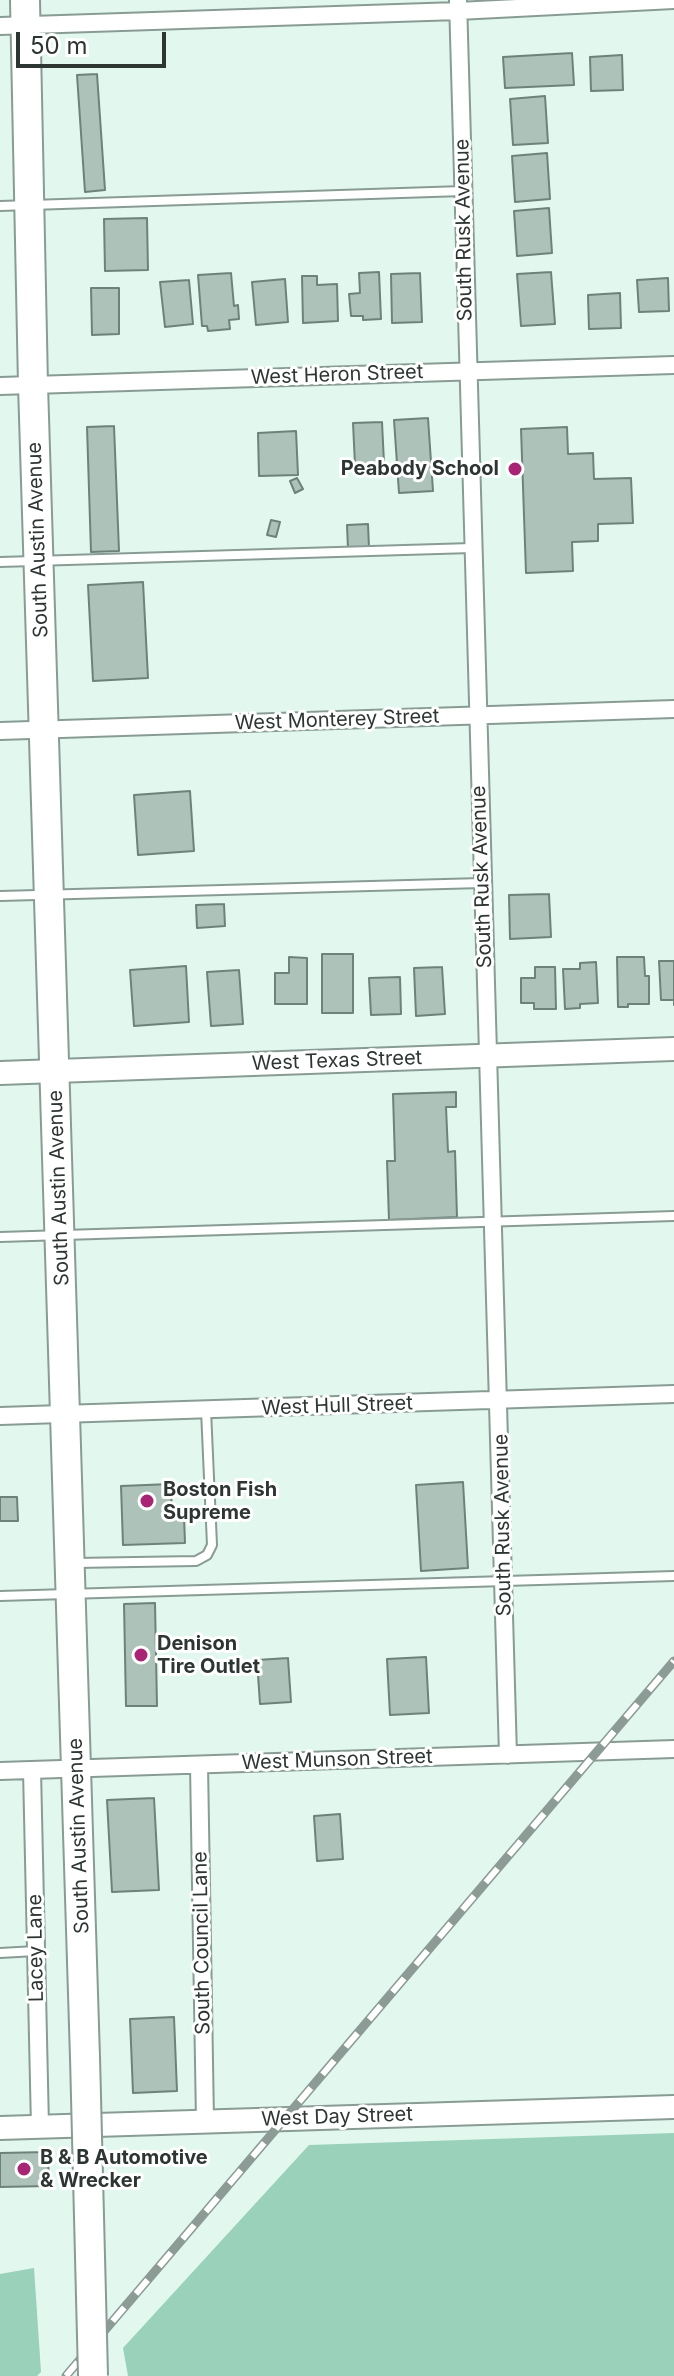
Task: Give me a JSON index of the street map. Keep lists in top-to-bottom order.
{
  "streets": {
    "highway": ["South Austin Avenue"],
    "street": [
      "South Rusk Avenue",
      "West Heron Street",
      "West Monterey Street",
      "West Texas Street",
      "West Hull Street",
      "West Munson Street",
      "South Council Lane",
      "Lacey Lane",
      "West Day Street"
    ]
  },
  "crossings": [
    ["South Rusk Avenue", "West Heron Street"],
    ["South Rusk Avenue", "West Monterey Street"],
    ["South Rusk Avenue", "West Texas Street"],
    ["South Rusk Avenue", "West Hull Street"],
    ["South Rusk Avenue", "West Munson Street"],
    ["West Heron Street", "South Austin Avenue"],
    ["South Austin Avenue", "West Monterey Street"],
    ["South Austin Avenue", "West Texas Street"],
    ["South Austin Avenue", "West Hull Street"],
    ["South Austin Avenue", "West Munson Street"],
    ["West Munson Street", "South Council Lane"],
    ["West Munson Street", "Lacey Lane"],
    ["South Council Lane", "West Day Street"],
    ["Lacey Lane", "West Day Street"]
  ],
  "places": [
    "Peabody School",
    "Boston Fish Supreme",
    "Denison Tire Outlet",
    "B & B Automotive & Wrecker"
  ],
  "scale_bar": "50 m"
}
